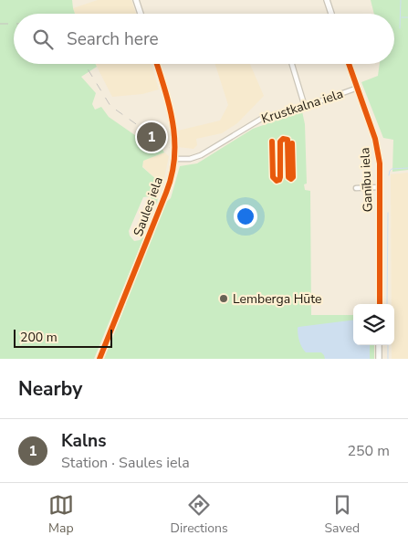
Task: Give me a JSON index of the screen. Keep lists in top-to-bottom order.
{
  "streets": {
    "street": ["Krustkalna iela", "Ganību iela", "Saules iela"]
  },
  "crossings": [
    ["Krustkalna iela", "Ganību iela"],
    ["Krustkalna iela", "Saules iela"]
  ],
  "places": ["Lemberga Hūte"],
  "scale_bar": "200 m",
  "page": {
    "search": "Search here",
    "pins": "1",
    "scale": "200 m",
    "heading": "Nearby",
    "list": [
      {
        "mark": "1",
        "name": "Kalns",
        "note": "Station · Saules iela",
        "value": "250 m"
      }
    ],
    "nav": ["Map", "Directions", "Saved"]
  }
}
